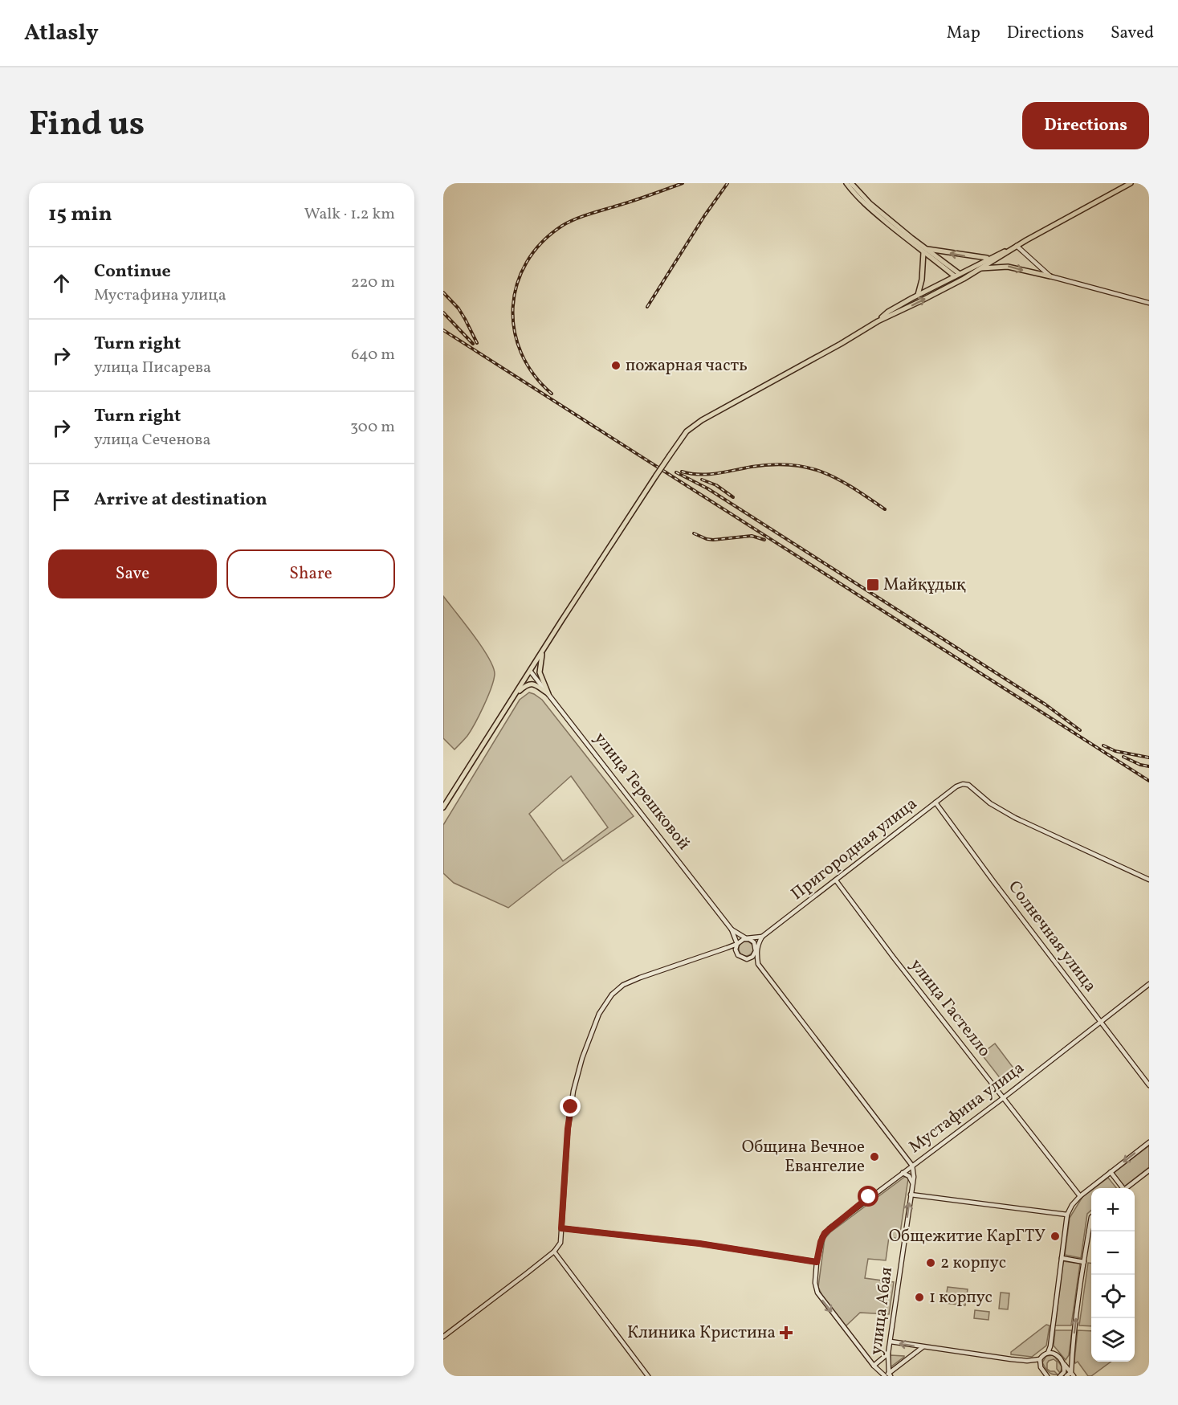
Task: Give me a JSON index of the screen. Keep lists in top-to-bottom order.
{
  "streets": {
    "main road": [
      "улица Терешковой",
      "Пригородная улица",
      "Солнечная улица",
      "улица Гастелло",
      "Мустафина улица",
      "улица Абая"
    ]
  },
  "crossings": [
    ["улица Терешковой", "Мустафина улица"],
    ["улица Терешковой", "улица Абая"],
    ["Пригородная улица", "Солнечная улица"],
    ["Пригородная улица", "улица Гастелло"],
    ["Солнечная улица", "Мустафина улица"],
    ["улица Гастелло", "Мустафина улица"],
    ["Мустафина улица", "улица Абая"]
  ],
  "places": {
    "other": [
      "пожарная часть",
      "Община Вечное Евангелие",
      "Общежитие КарГТУ",
      "2 корпус",
      "1 корпус"
    ],
    "transit": ["Майқұдық"],
    "health": ["Клиника Кристина"]
  },
  "page": {
    "header": "Atlasly",
    "nav": ["Map", "Directions", "Saved"],
    "title": "Find us",
    "buttons": [
      "Directions",
      ["Save", "Share"]
    ],
    "heading": ["15 min", "Walk · 1.2 km"],
    "list": [
      ["Continue", "Мустафина улица", "220 m"],
      ["Turn right", "улица Писарева", "640 m"],
      ["Turn right", "улица Сеченова", "300 m"],
      "Arrive at destination"
    ],
    "map_buttons": ["+", "−"]
  }
}
